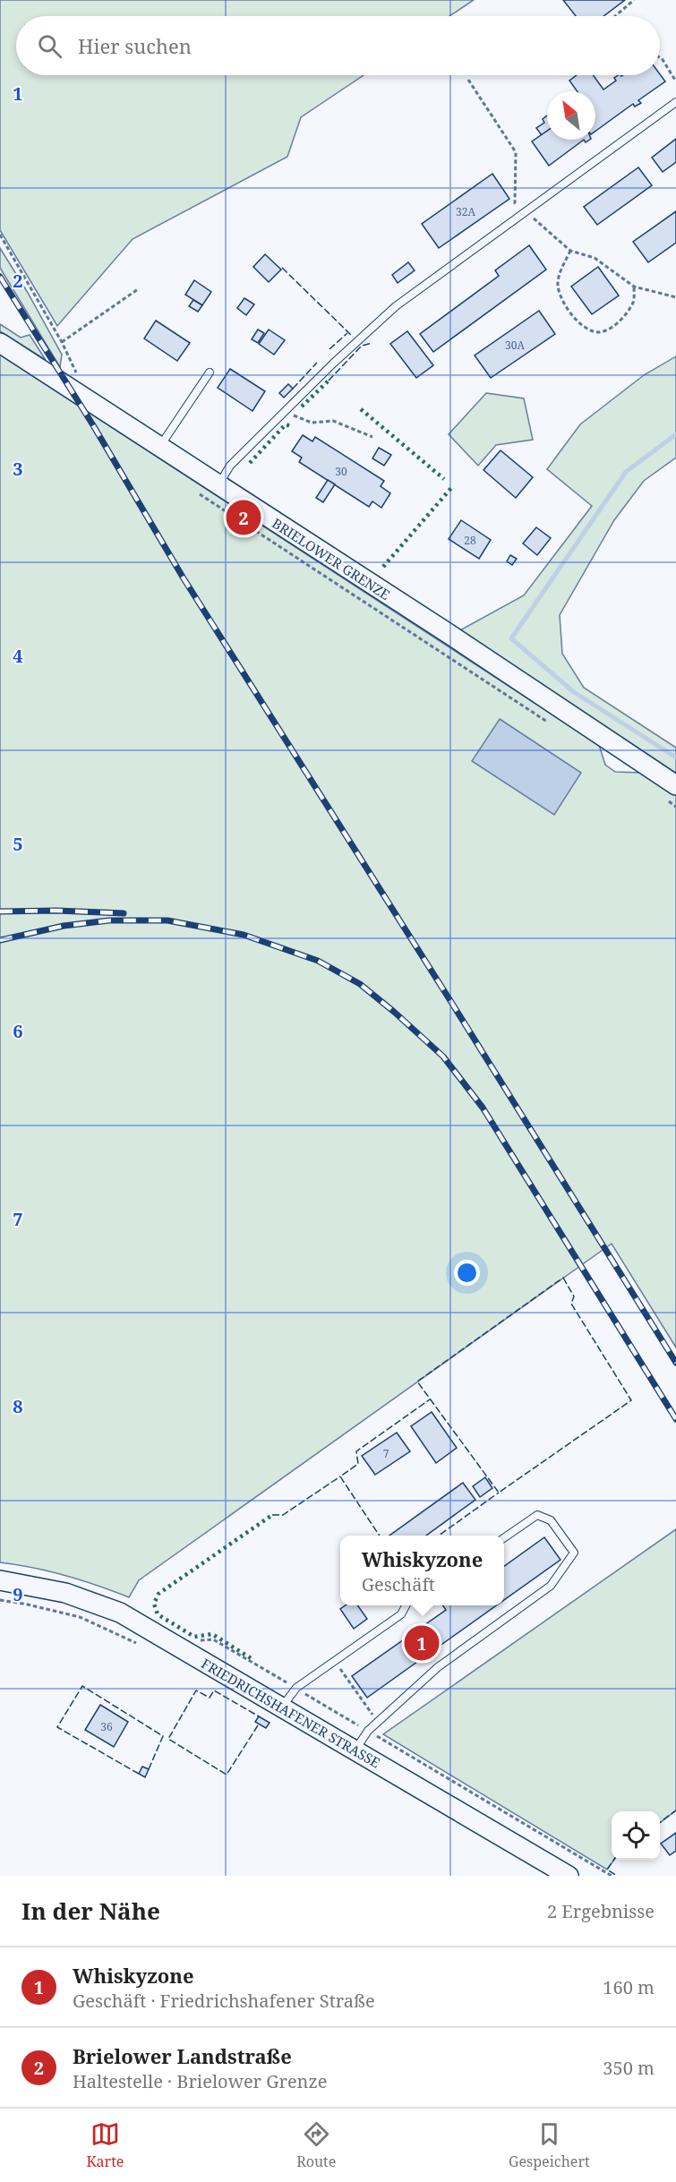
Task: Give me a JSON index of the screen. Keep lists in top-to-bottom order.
{
  "streets": {
    "main road": ["BRIELOWER GRENZE", "FRIEDRICHSHAFENER STRASSE"]
  },
  "house_numbers": [
    "32A",
    "30A",
    "30",
    "28",
    "7",
    "36"
  ],
  "north": "top left",
  "page": {
    "search": "Hier suchen",
    "pins": ["2", "1"],
    "popup": ["Whiskyzone", "Geschäft"],
    "heading": ["In der Nähe", "2 Ergebnisse"],
    "list": [
      {
        "mark": "1",
        "name": "Whiskyzone",
        "note": "Geschäft · Friedrichshafener Straße",
        "value": "160 m"
      },
      {
        "mark": "2",
        "name": "Brielower Landstraße",
        "note": "Haltestelle · Brielower Grenze",
        "value": "350 m"
      }
    ],
    "nav": ["Karte", "Route", "Gespeichert"]
  },
  "grid": {
    "rows": [
      "1",
      "2",
      "3",
      "4",
      "5",
      "6",
      "7",
      "8",
      "9"
    ]
  }
}
